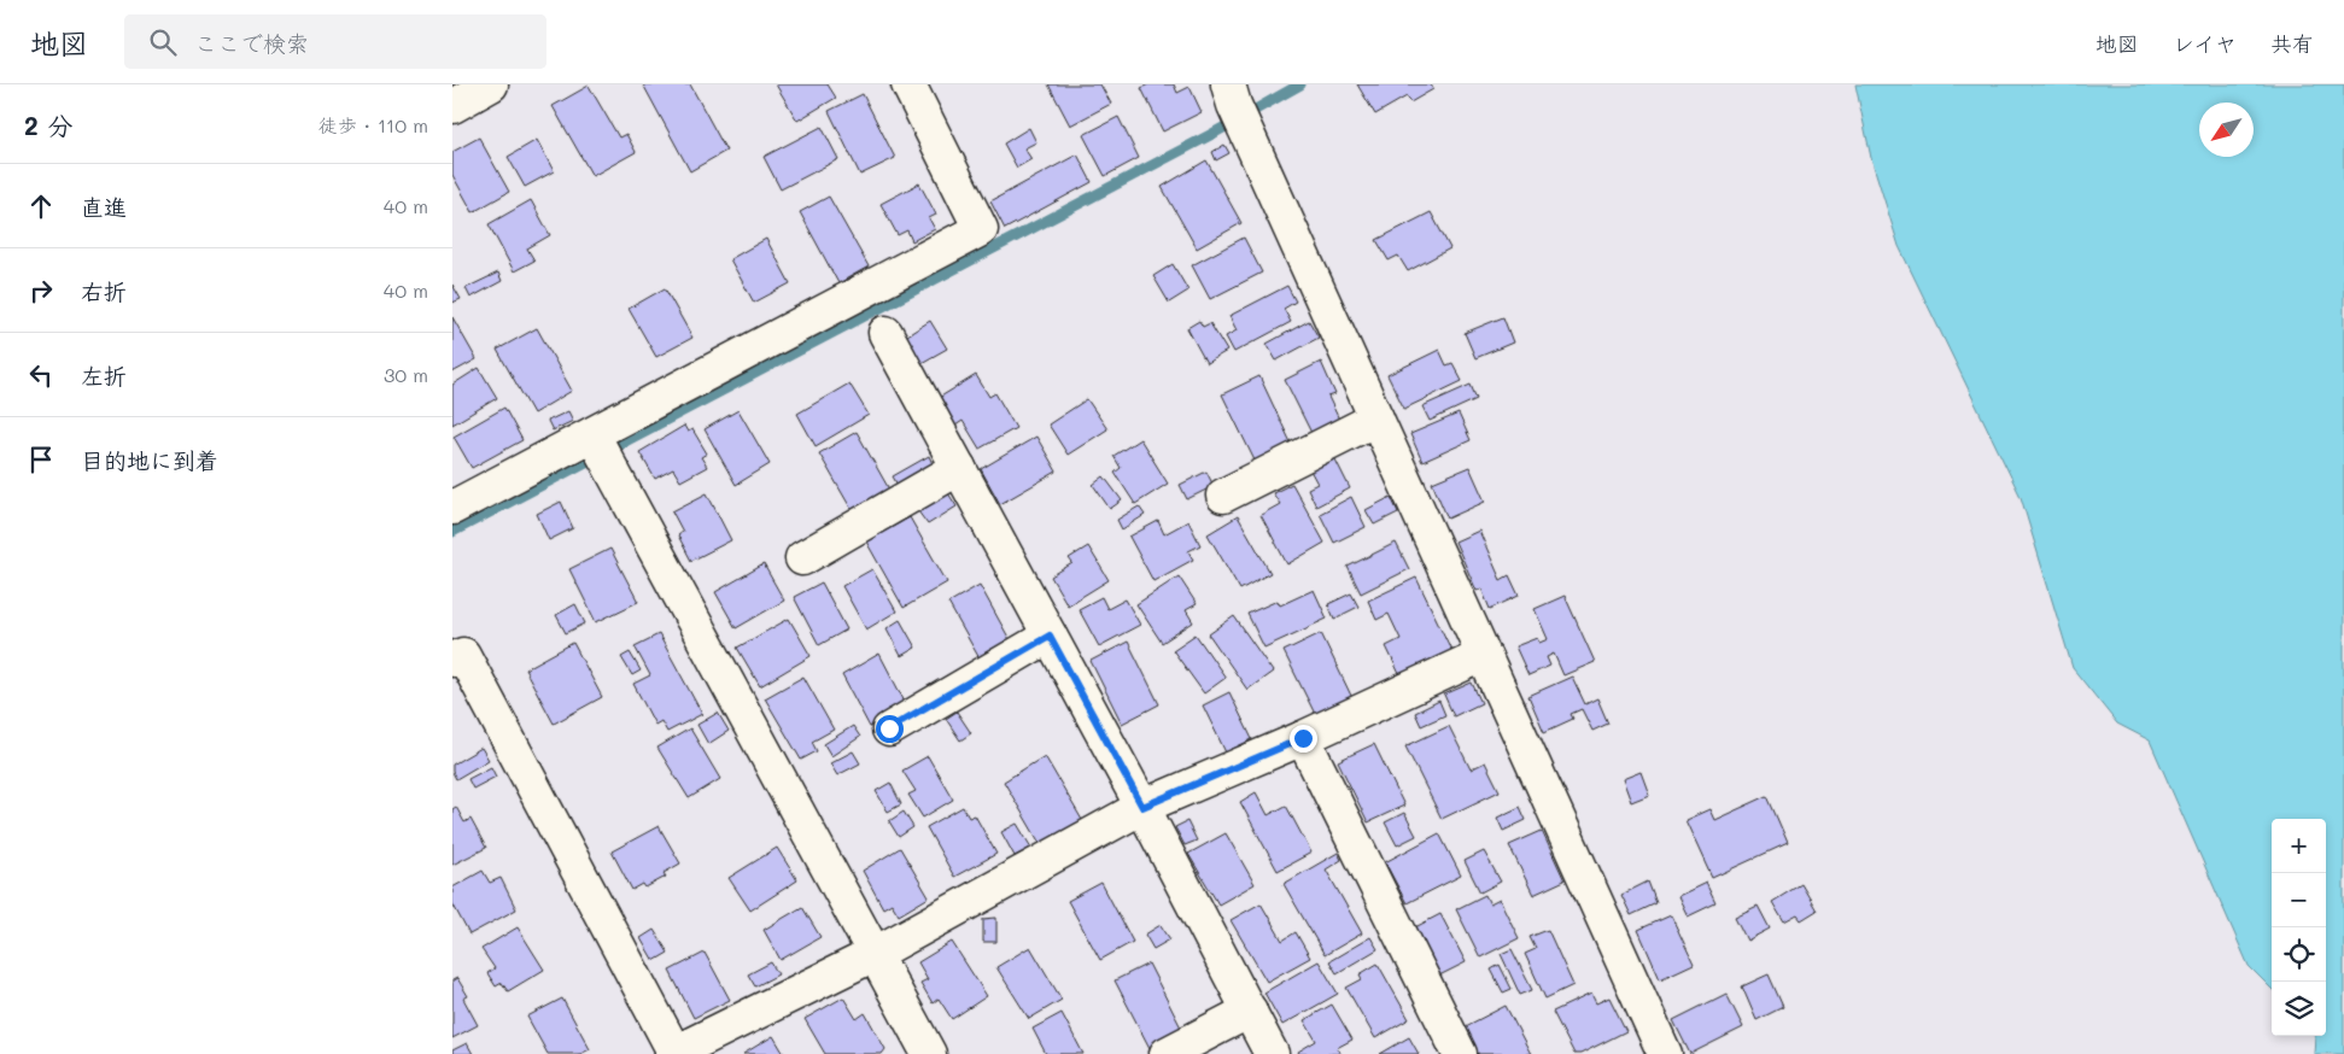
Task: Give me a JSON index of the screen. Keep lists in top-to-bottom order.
{
  "north": "bottom left",
  "page": {
    "header": "地図",
    "search": "ここで検索",
    "nav": ["地図", "レイヤ", "共有"],
    "heading": ["2 分", "徒歩 · 110 m"],
    "list": [
      ["直進", "40 m"],
      ["右折", "40 m"],
      ["左折", "30 m"],
      "目的地に到着"
    ],
    "map_buttons": ["+", "−"]
  }
}
